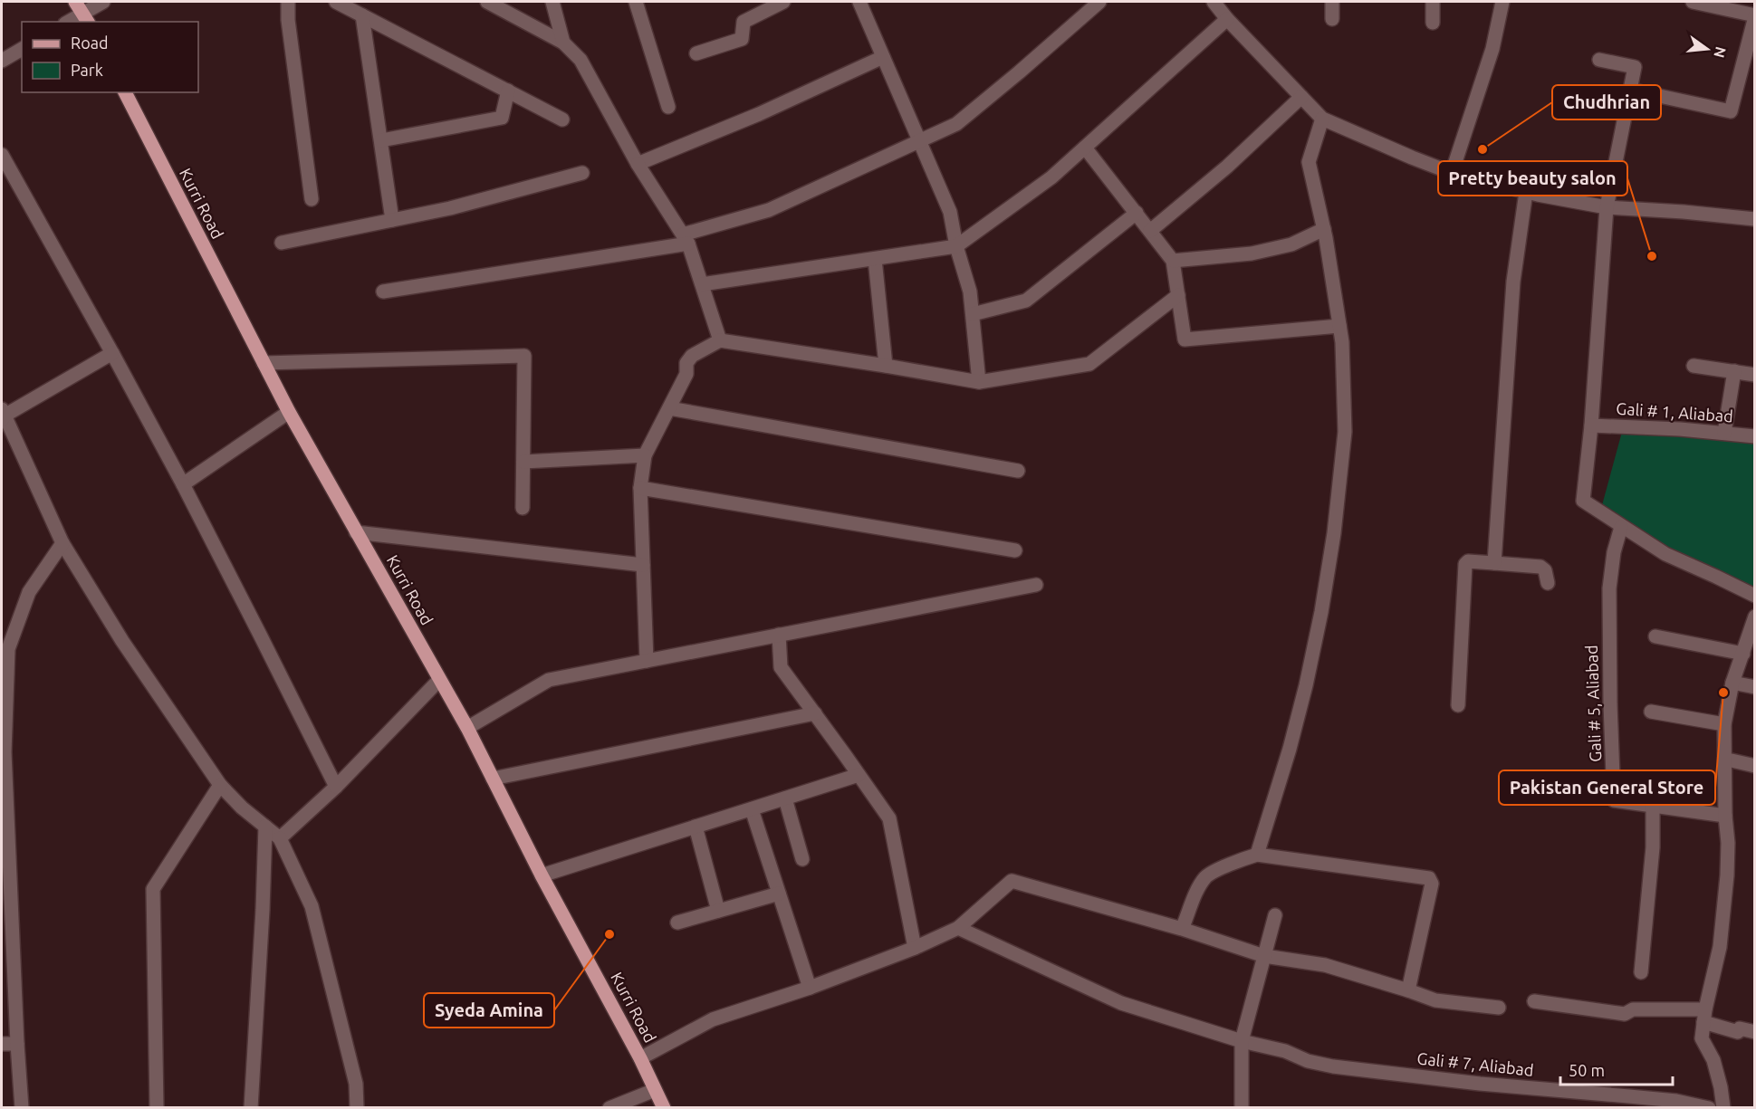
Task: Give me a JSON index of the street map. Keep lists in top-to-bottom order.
{
  "streets": {
    "main road": ["Kurri Road"],
    "street": ["Gali # 1, Aliabad", "Gali # 5, Aliabad", "Gali # 7, Aliabad"]
  },
  "places": [
    "Chudhrian",
    "Pretty beauty salon",
    "Pakistan General Store",
    "Syeda Amina"
  ],
  "legend": ["Road", "Park"],
  "scale_bar": "50 m",
  "north": "right"
}
